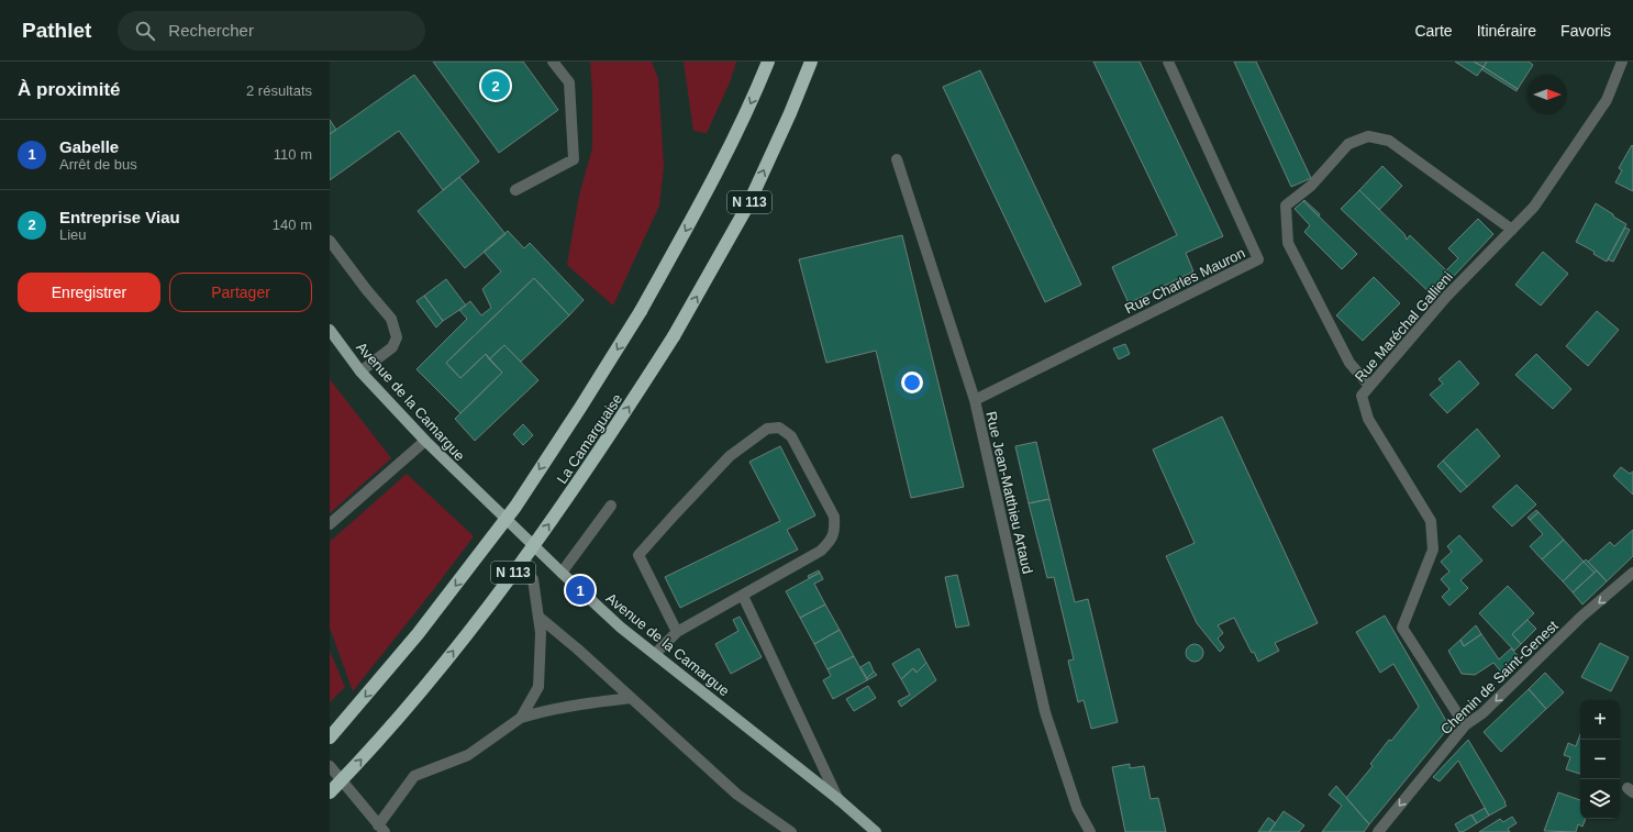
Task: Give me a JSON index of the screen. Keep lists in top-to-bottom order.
{
  "streets": {
    "highway": ["N 113", "La Camarguaise"],
    "main road": ["Avenue de la Camargue"],
    "street": [
      "Rue Charles Mauron",
      "Rue Maréchal Gallieni",
      "Rue Jean-Matthieu Artaud",
      "Chemin de Saint-Genest"
    ]
  },
  "crossings": [
    ["Rue Charles Mauron", "Rue Jean-Matthieu Artaud"],
    ["Rue Maréchal Gallieni", "Chemin de Saint-Genest"]
  ],
  "one_way": ["Chemin de Saint-Genest"],
  "north": "right",
  "page": {
    "header": "Pathlet",
    "search": "Rechercher",
    "nav": ["Carte", "Itinéraire", "Favoris"],
    "heading": ["À proximité", "2 résultats"],
    "pins": ["2", "1"],
    "list": [
      {
        "mark": "1",
        "name": "Gabelle",
        "note": "Arrêt de bus",
        "value": "110 m"
      },
      {
        "mark": "2",
        "name": "Entreprise Viau",
        "note": "Lieu",
        "value": "140 m"
      }
    ],
    "buttons": ["Enregistrer", "Partager"],
    "map_buttons": ["+", "−"]
  }
}
